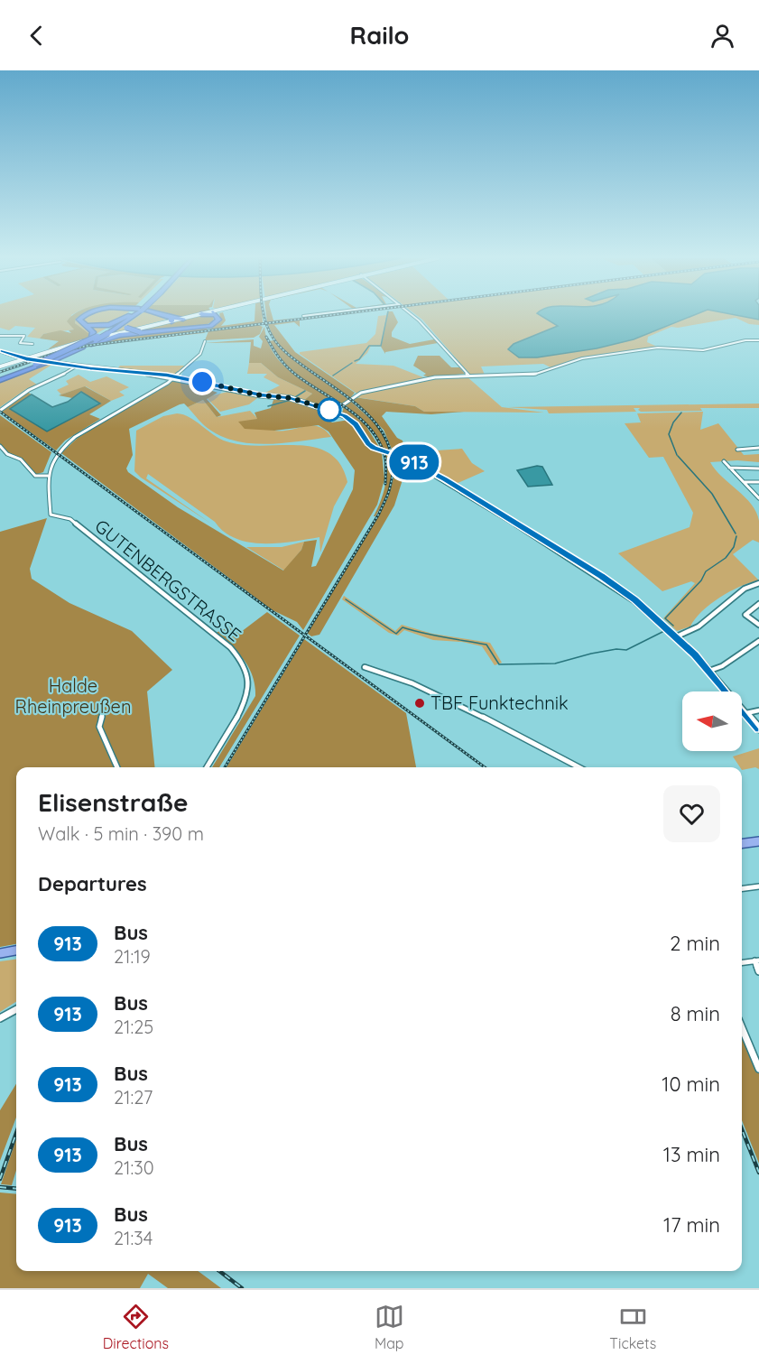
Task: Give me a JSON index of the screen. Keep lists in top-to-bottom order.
{
  "streets": {
    "street": ["GUTENBERGSTRASSE"]
  },
  "parks": ["Halde Rheinpreußen"],
  "places": ["TBF Funktechnik"],
  "lines": ["bus line 913"],
  "north": "left",
  "page": {
    "header": "Railo",
    "on_map": "913",
    "heading": [
      ["Elisenstraße", "Walk · 5 min · 390 m"],
      "Departures"
    ],
    "list": [
      {
        "mark": "913",
        "name": "Bus",
        "note": "21:19",
        "value": "2 min"
      },
      {
        "mark": "913",
        "name": "Bus",
        "note": "21:25",
        "value": "8 min"
      },
      {
        "mark": "913",
        "name": "Bus",
        "note": "21:27",
        "value": "10 min"
      },
      {
        "mark": "913",
        "name": "Bus",
        "note": "21:30",
        "value": "13 min"
      },
      {
        "mark": "913",
        "name": "Bus",
        "note": "21:34",
        "value": "17 min"
      }
    ],
    "tabs": ["Directions", "Map", "Tickets"]
  }
}
